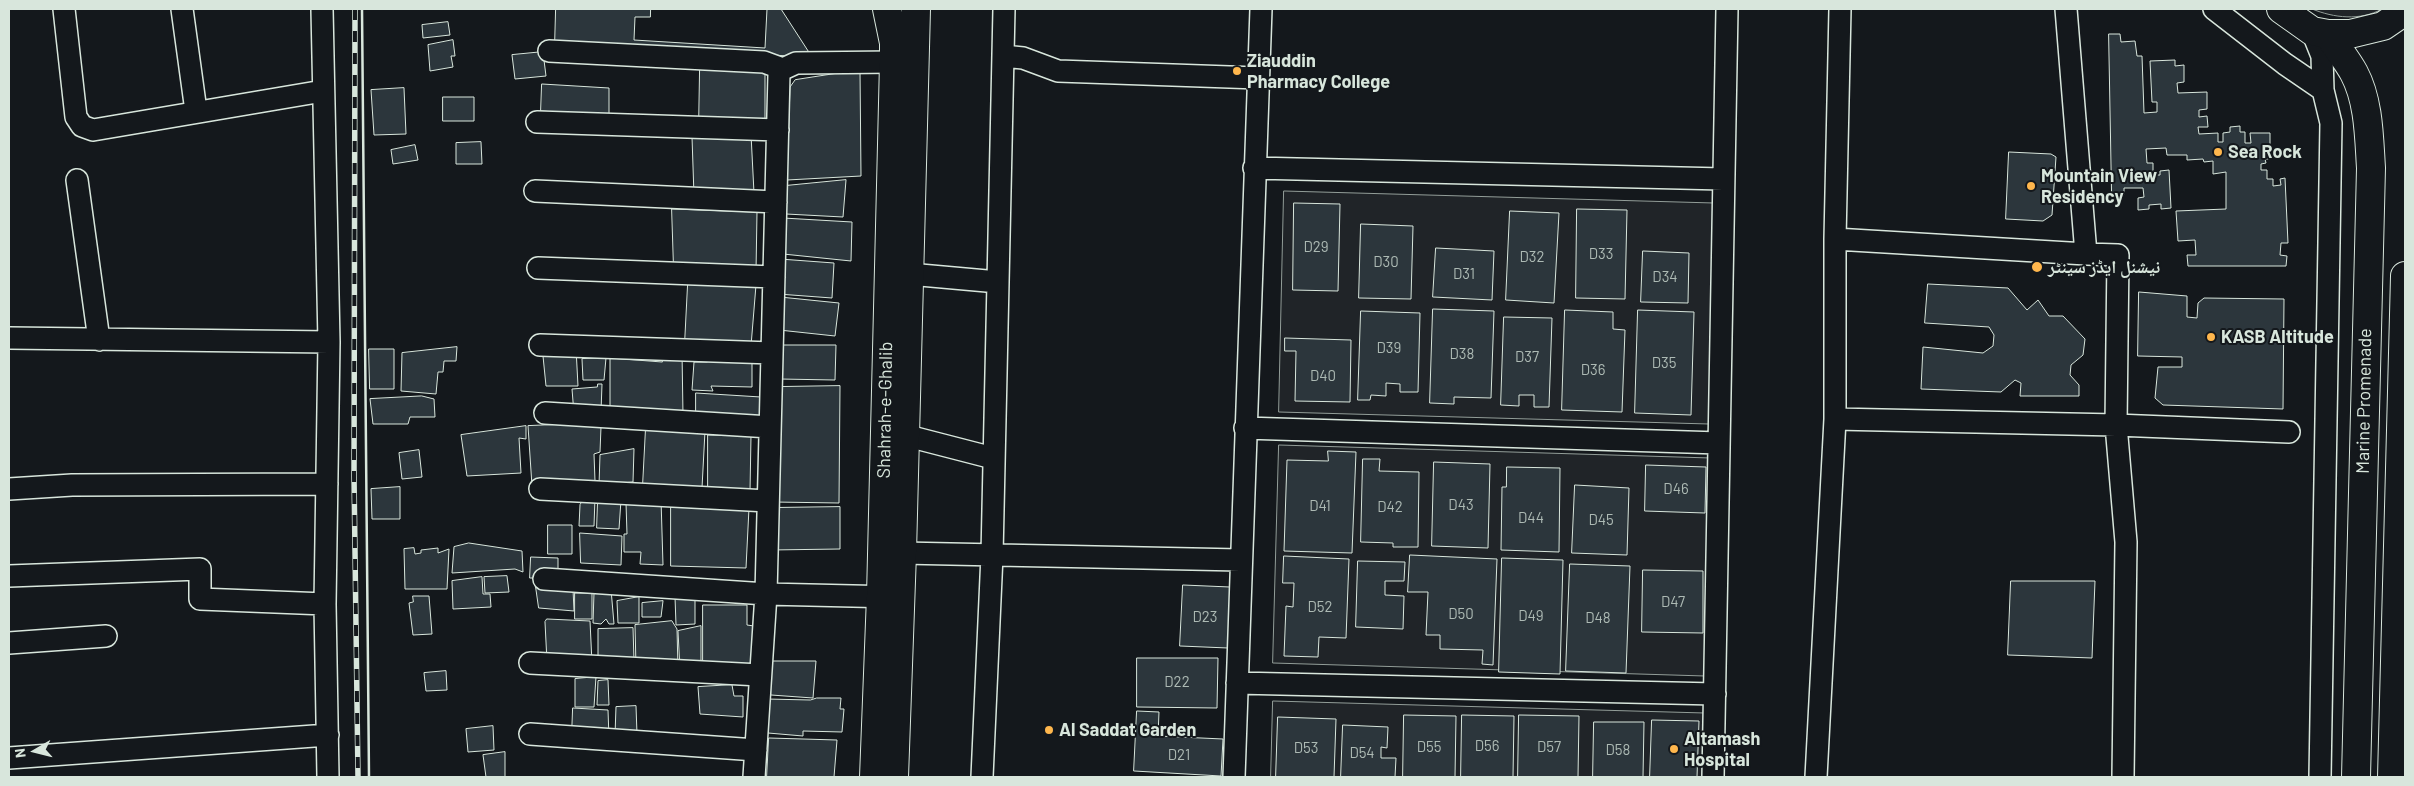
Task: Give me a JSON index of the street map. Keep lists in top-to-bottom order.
{
  "streets": {
    "main road": ["Marine Promenade", "Shahrah-e-Ghalib"]
  },
  "places": [
    "Ziauddin Pharmacy College",
    "Sea Rock",
    "Mountain View Residency",
    "نیشنل ایڈز سینٹر",
    "KASB Altitude",
    "Al Saddat Garden",
    "Altamash Hospital"
  ],
  "house_numbers": [
    "D29",
    "D33",
    "D32",
    "D30",
    "D31",
    "D34",
    "D39",
    "D38",
    "D37",
    "D35",
    "D36",
    "D40",
    "D46",
    "D43",
    "D41",
    "D42",
    "D44",
    "D45",
    "D47",
    "D52",
    "D50",
    "D49",
    "D23",
    "D48",
    "D22",
    "D56",
    "D55",
    "D57",
    "D53",
    "D58",
    "D54",
    "D21"
  ],
  "north": "left"
}
